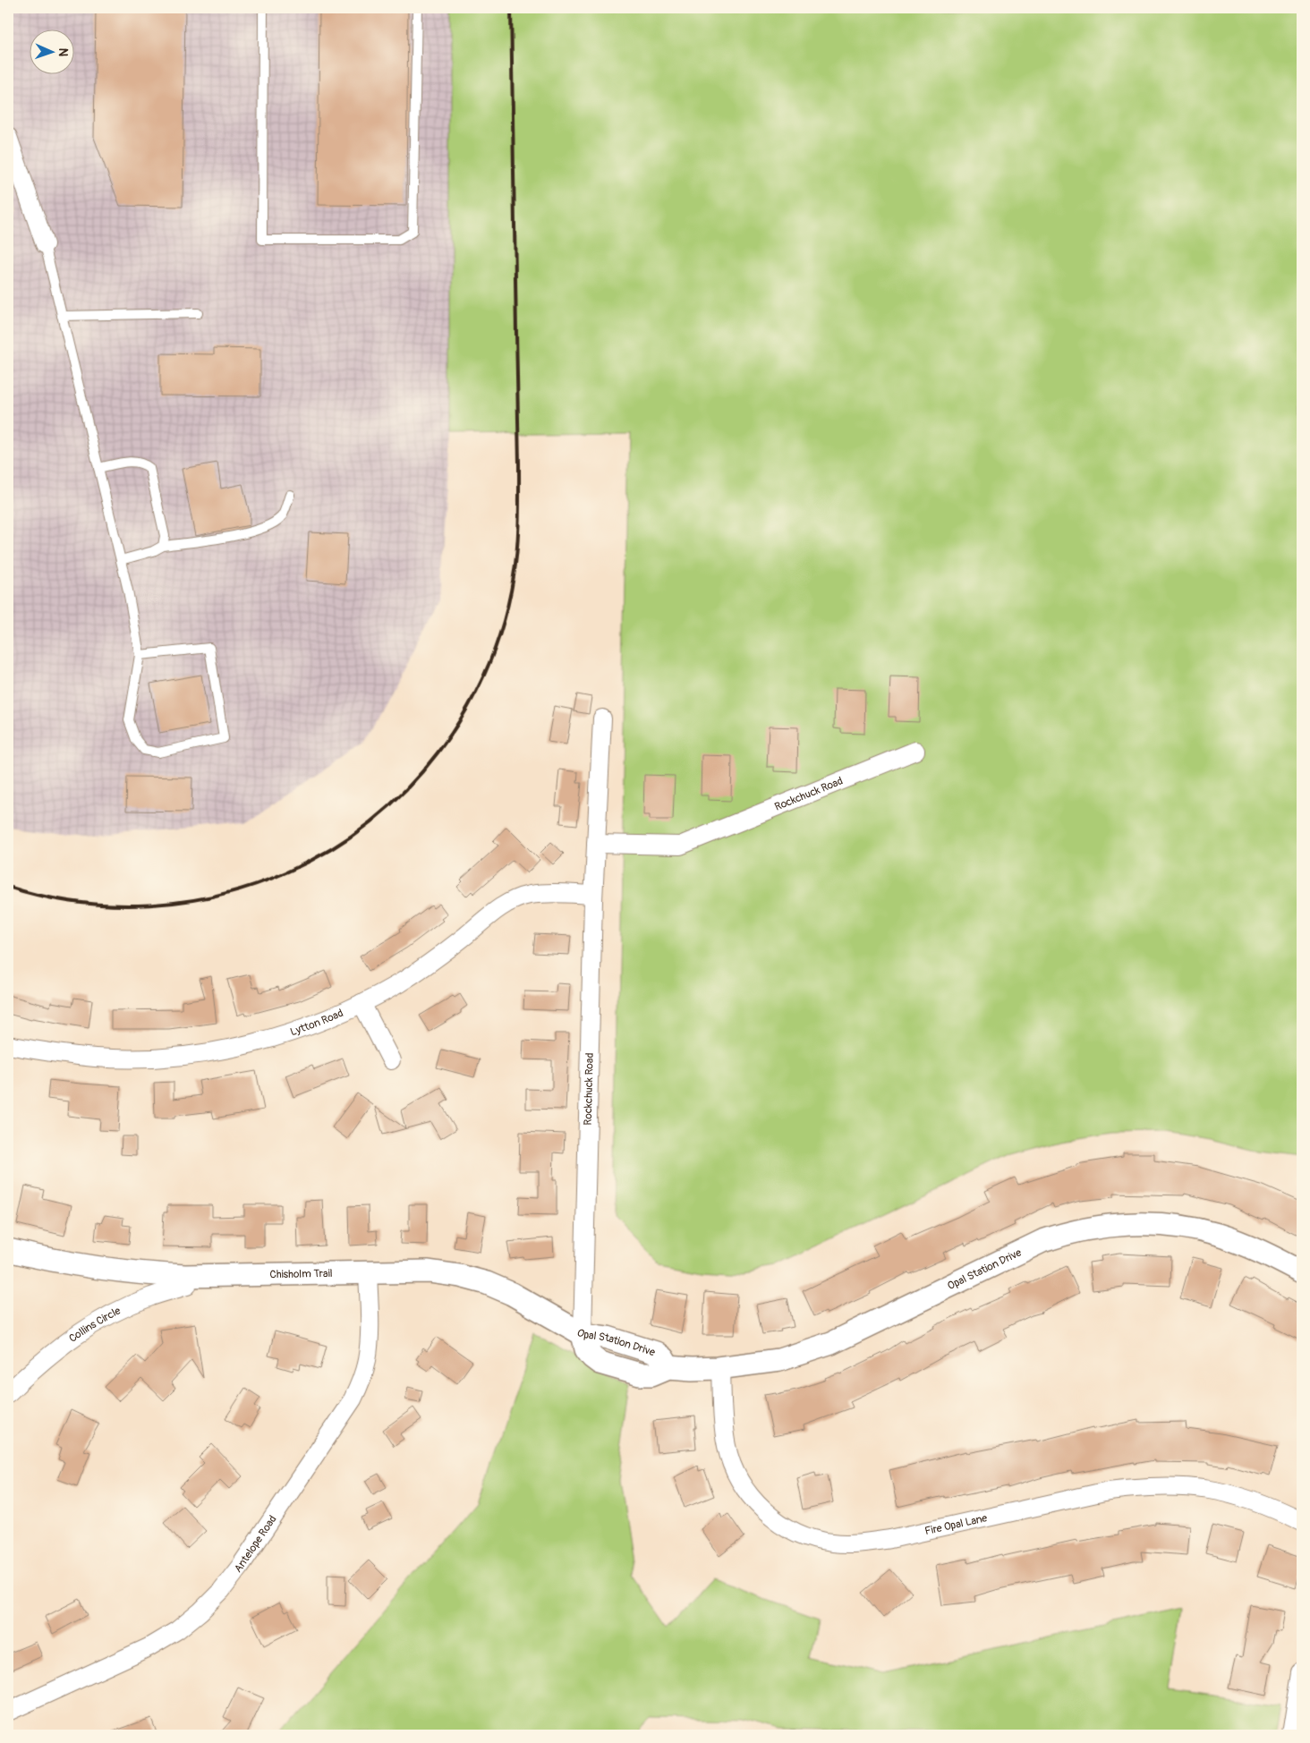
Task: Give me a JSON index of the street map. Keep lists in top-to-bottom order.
{
  "streets": {
    "street": [
      "Rockchuck Road",
      "Lytton Road",
      "Opal Station Drive",
      "Chisholm Trail",
      "Collins Circle",
      "Fire Opal Lane",
      "Antelope Road"
    ]
  },
  "crossings": [
    ["Rockchuck Road", "Lytton Road"],
    ["Rockchuck Road", "Opal Station Drive"],
    ["Rockchuck Road", "Chisholm Trail"],
    ["Opal Station Drive", "Chisholm Trail"],
    ["Opal Station Drive", "Fire Opal Lane"],
    ["Chisholm Trail", "Collins Circle"],
    ["Chisholm Trail", "Antelope Road"]
  ],
  "north": "right"
}
